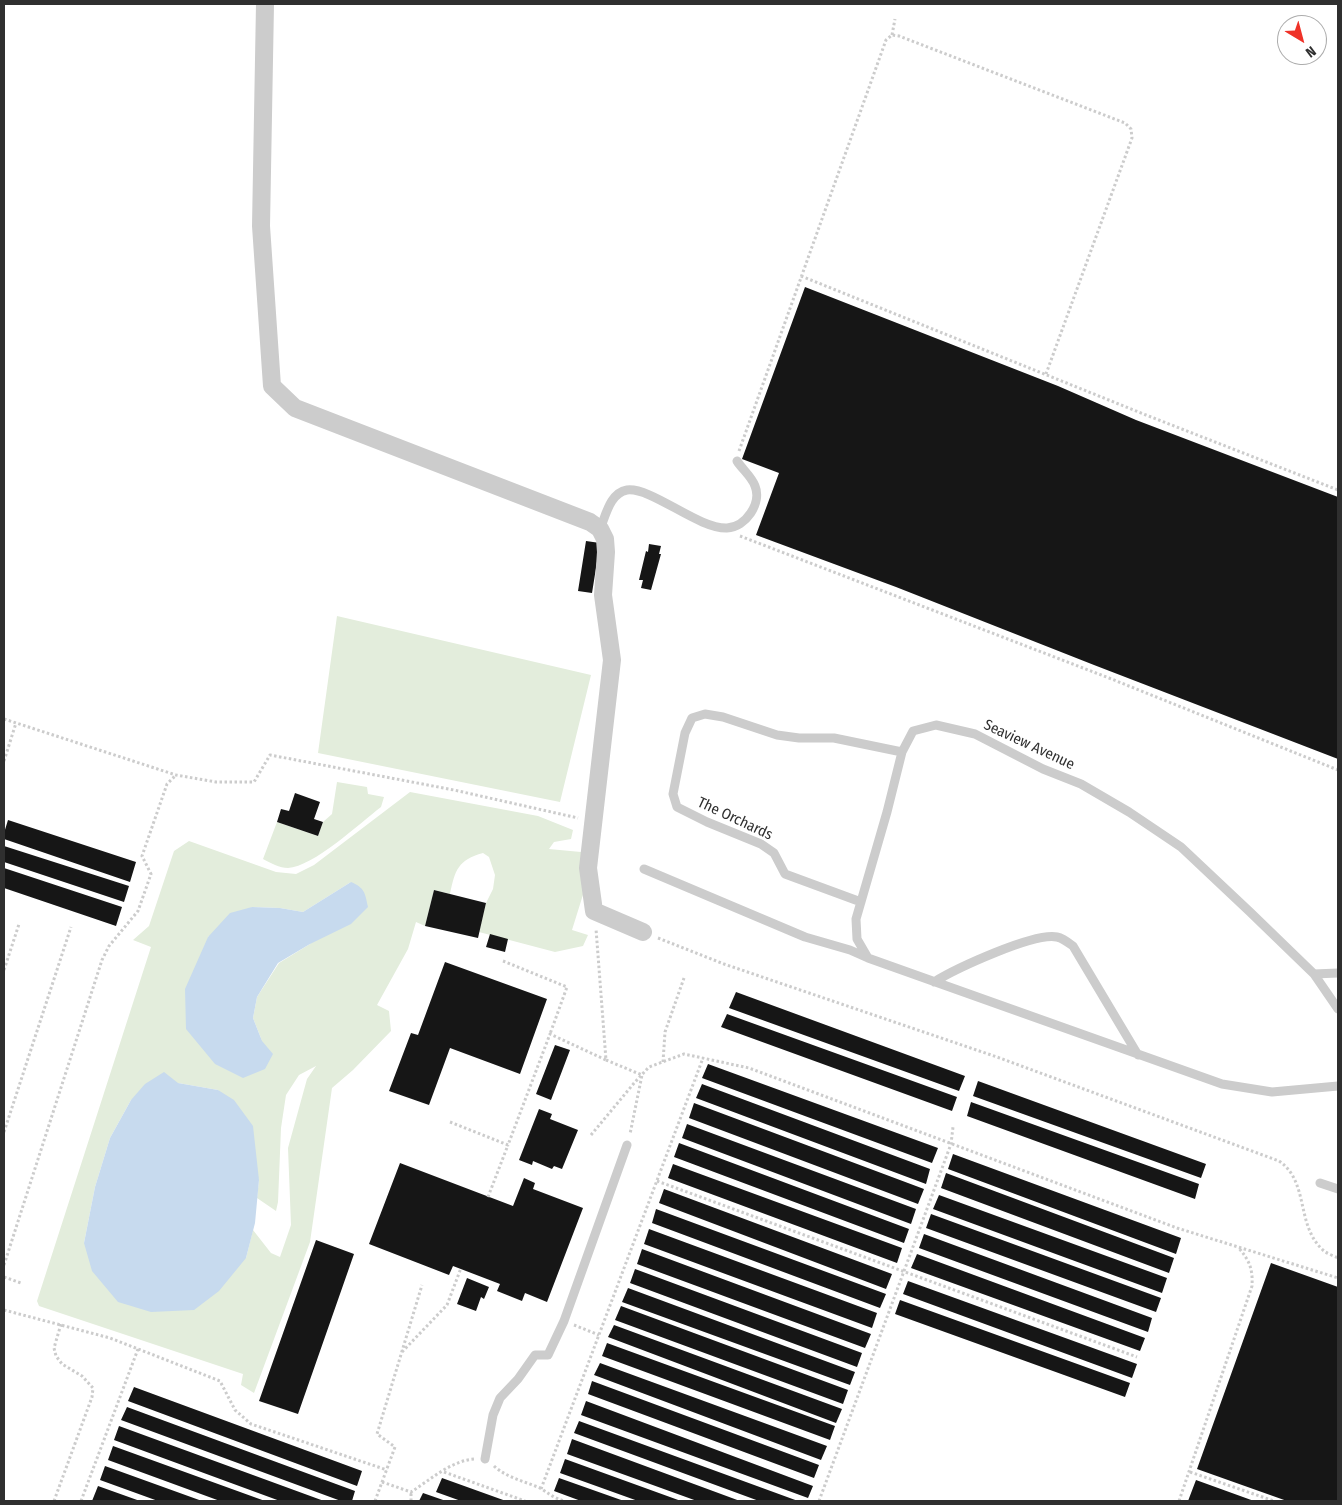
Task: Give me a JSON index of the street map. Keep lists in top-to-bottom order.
{
  "streets": {
    "lane": ["Seaview Avenue", "The Orchards"]
  },
  "crossings": [
    ["Seaview Avenue", "The Orchards"]
  ],
  "north": "bottom right"
}
